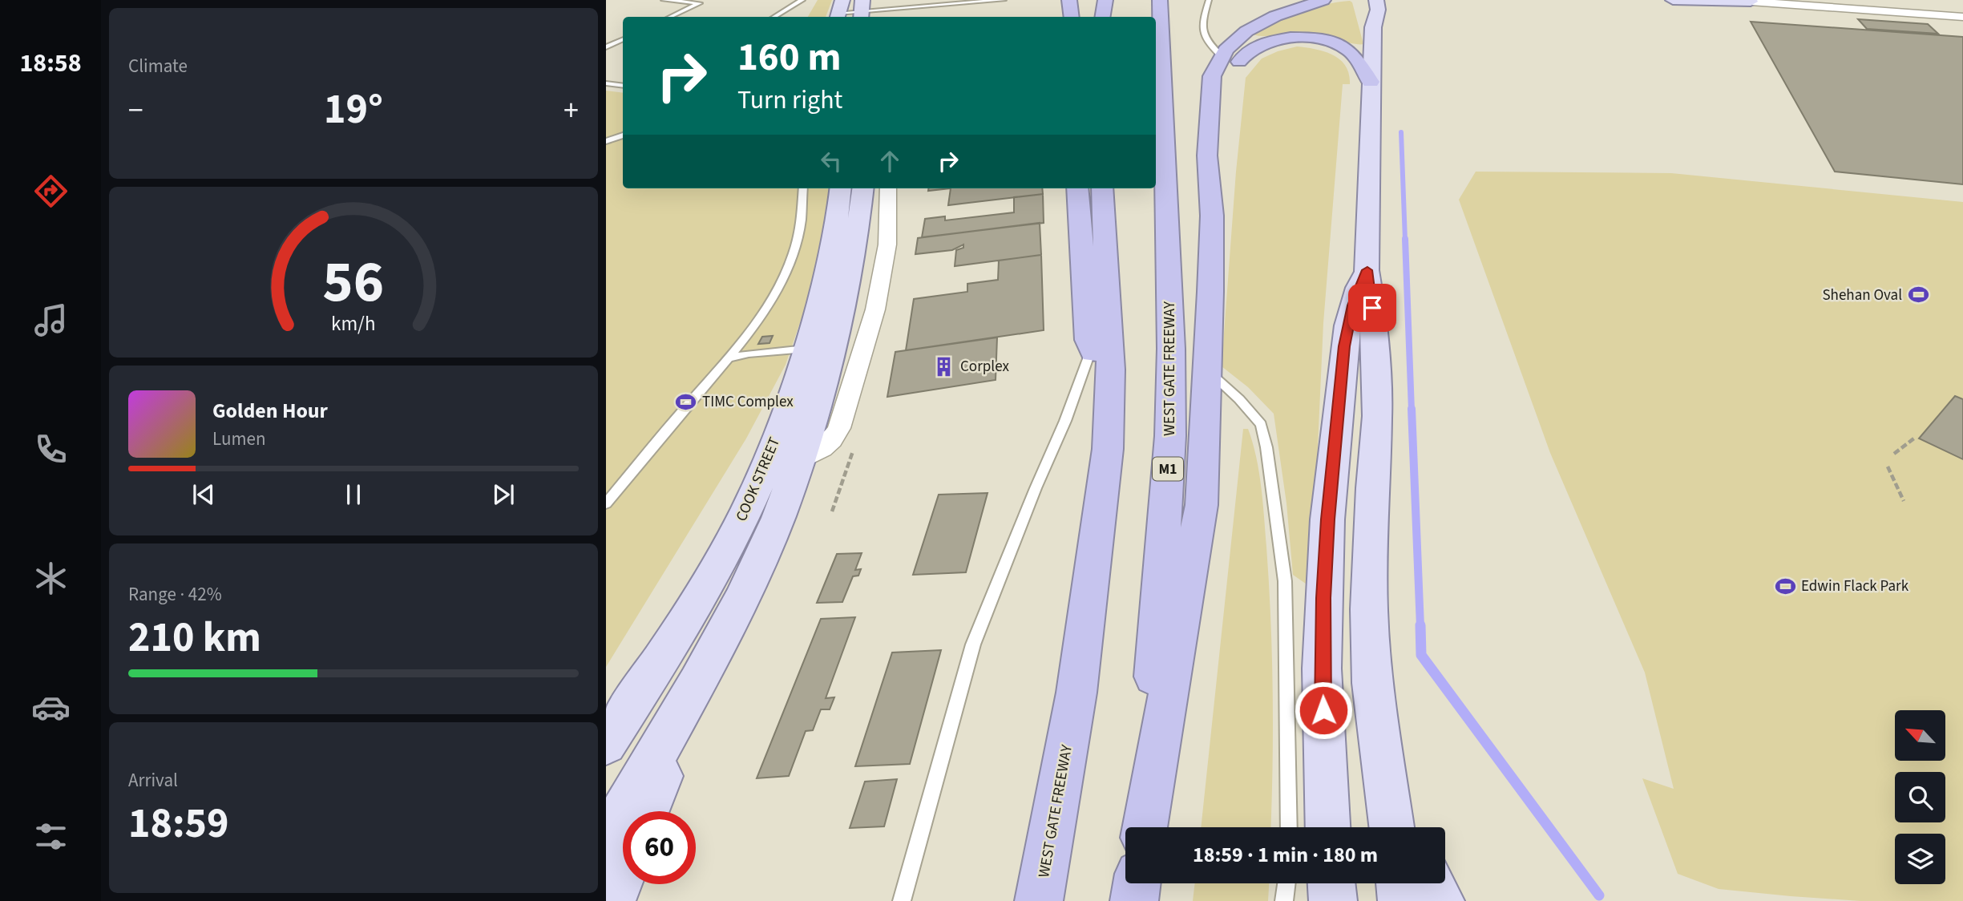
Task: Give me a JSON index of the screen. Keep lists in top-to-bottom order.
{
  "streets": {
    "highway": ["WEST GATE FREEWAY", "M1"],
    "main road": ["COOK STREET"]
  },
  "places": {
    "sports": ["Shehan Oval", "TIMC Complex", "Edwin Flack Park"],
    "building": ["Corplex"]
  },
  "north": "top left",
  "page": {
    "tabs": "18:58",
    "tile": [
      "Climate",
      ["Range · 42%", "210 km"],
      ["Arrival", "18:59"]
    ],
    "turn": ["160 m", "Turn right"],
    "heat": ["−", "19°", "+"],
    "song": ["Golden Hour", "Lumen"],
    "limit": "60",
    "trip": "18:59 · 1 min · 180 m",
    "gauge": ["56", "km/h"]
  }
}
